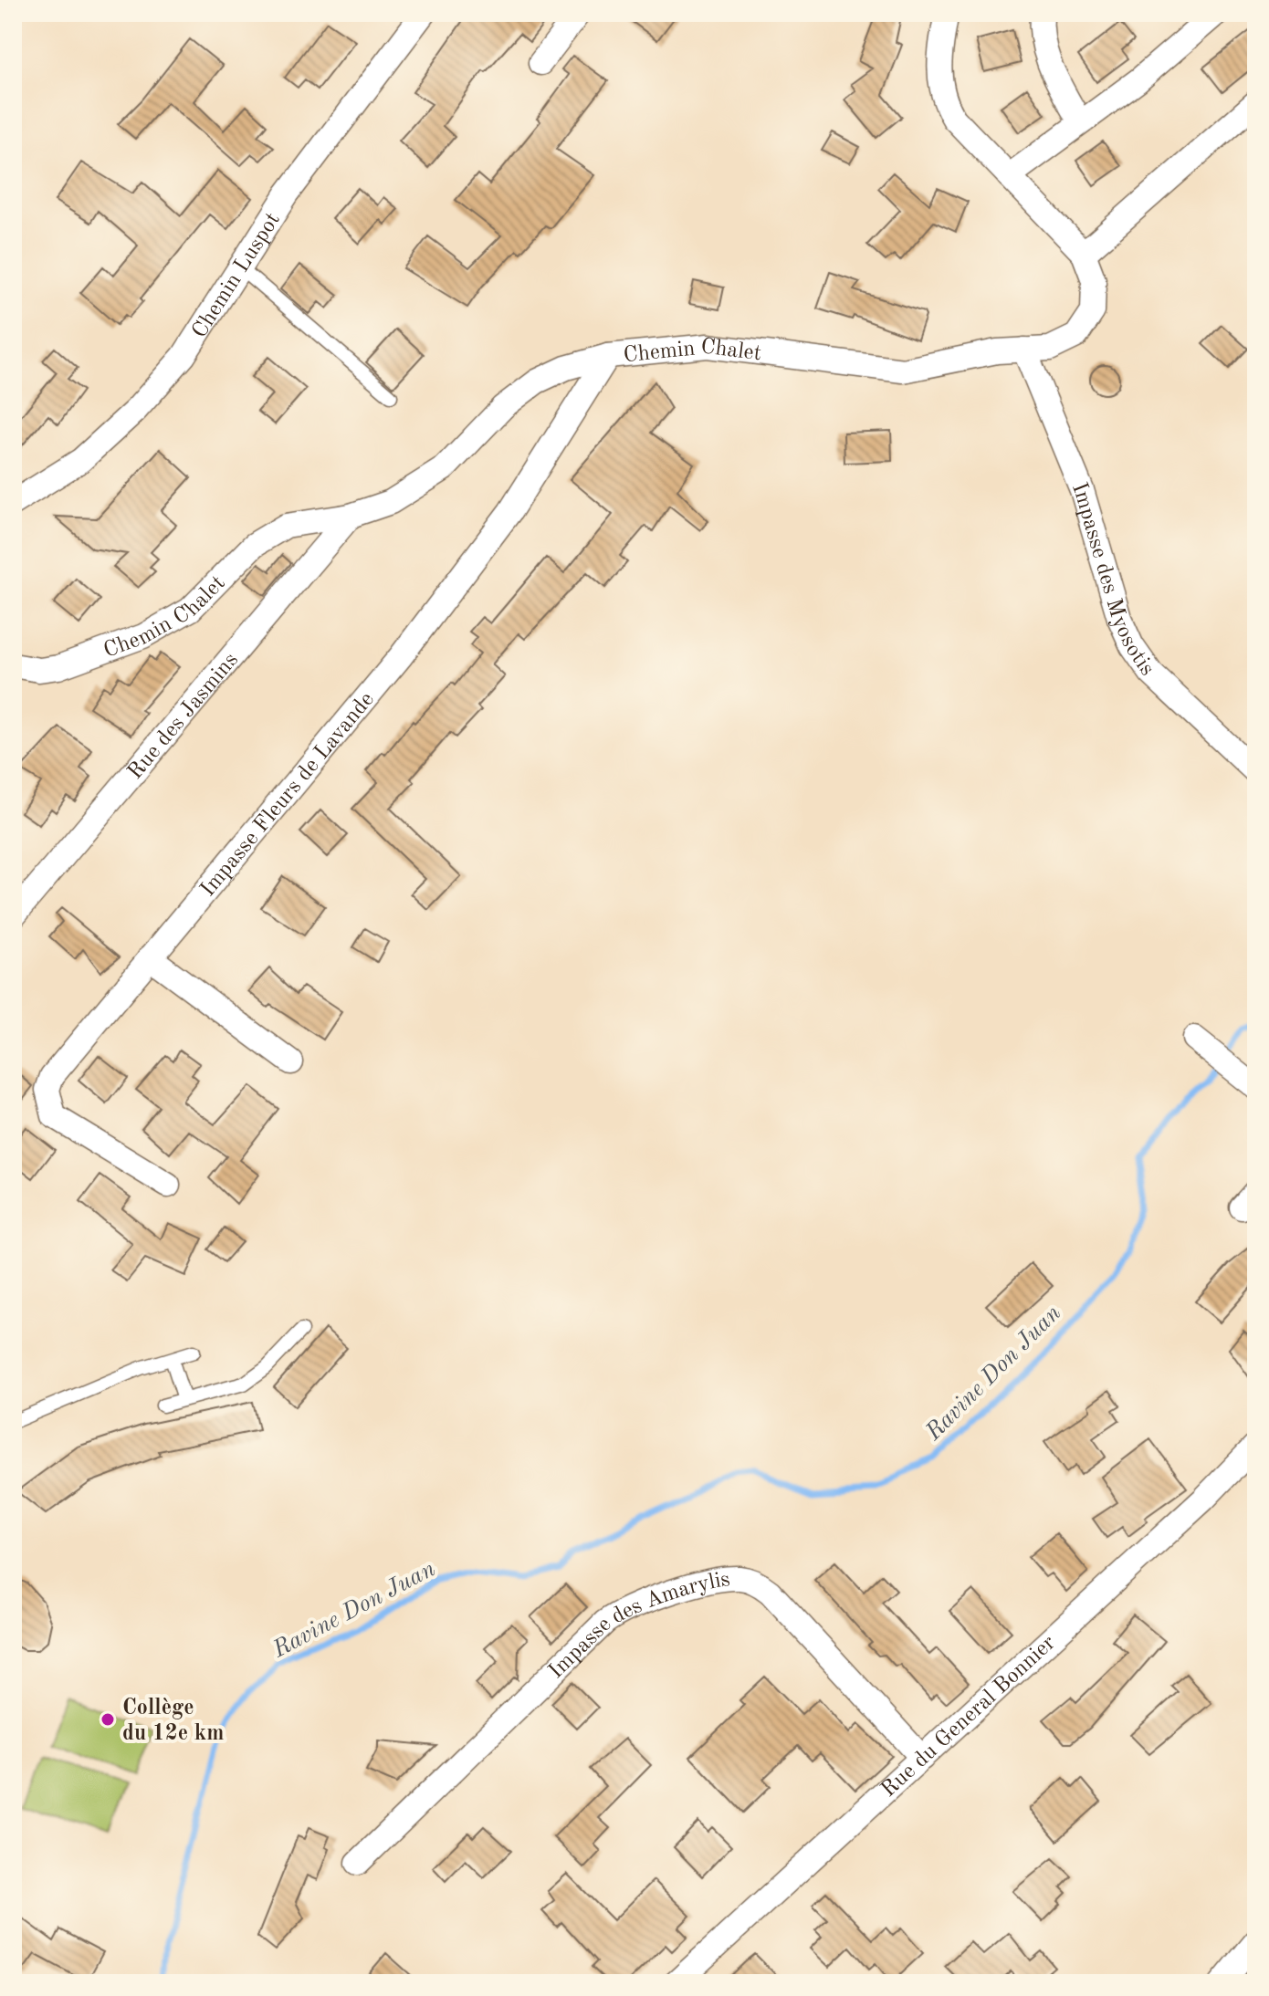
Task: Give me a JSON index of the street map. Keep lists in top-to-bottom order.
{
  "streets": {
    "street": [
      "Chemin Luspot",
      "Chemin Chalet",
      "Impasse des Myosotis",
      "Rue des Jasmins",
      "Impasse Fleurs de Lavande",
      "Impasse des Amarylis",
      "Rue du General Bonnier"
    ]
  },
  "crossings": [
    ["Chemin Chalet", "Impasse des Myosotis"],
    ["Chemin Chalet", "Rue des Jasmins"],
    ["Chemin Chalet", "Impasse Fleurs de Lavande"],
    ["Impasse des Amarylis", "Rue du General Bonnier"]
  ],
  "water": ["Ravine Don Juan"],
  "places": ["Collège du 12e km"]
}
